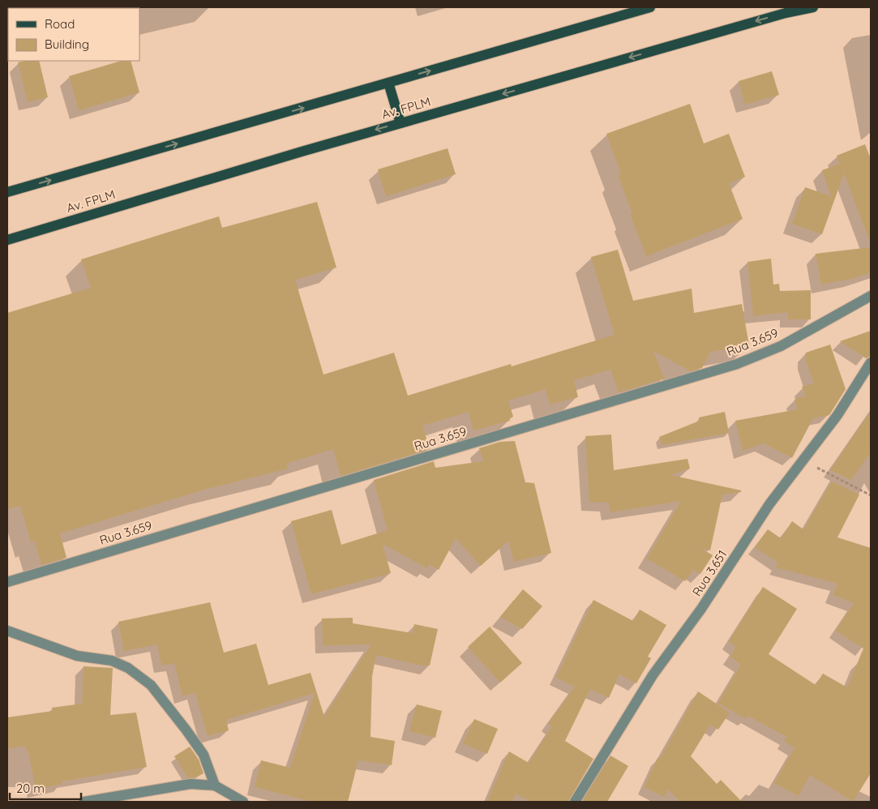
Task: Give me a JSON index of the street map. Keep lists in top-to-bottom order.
{
  "streets": {
    "main road": ["Av. FPLM"],
    "street": ["Rua 3.659", "Rua 3.651"]
  },
  "legend": ["Road", "Building"],
  "scale_bar": "20 m"
}
